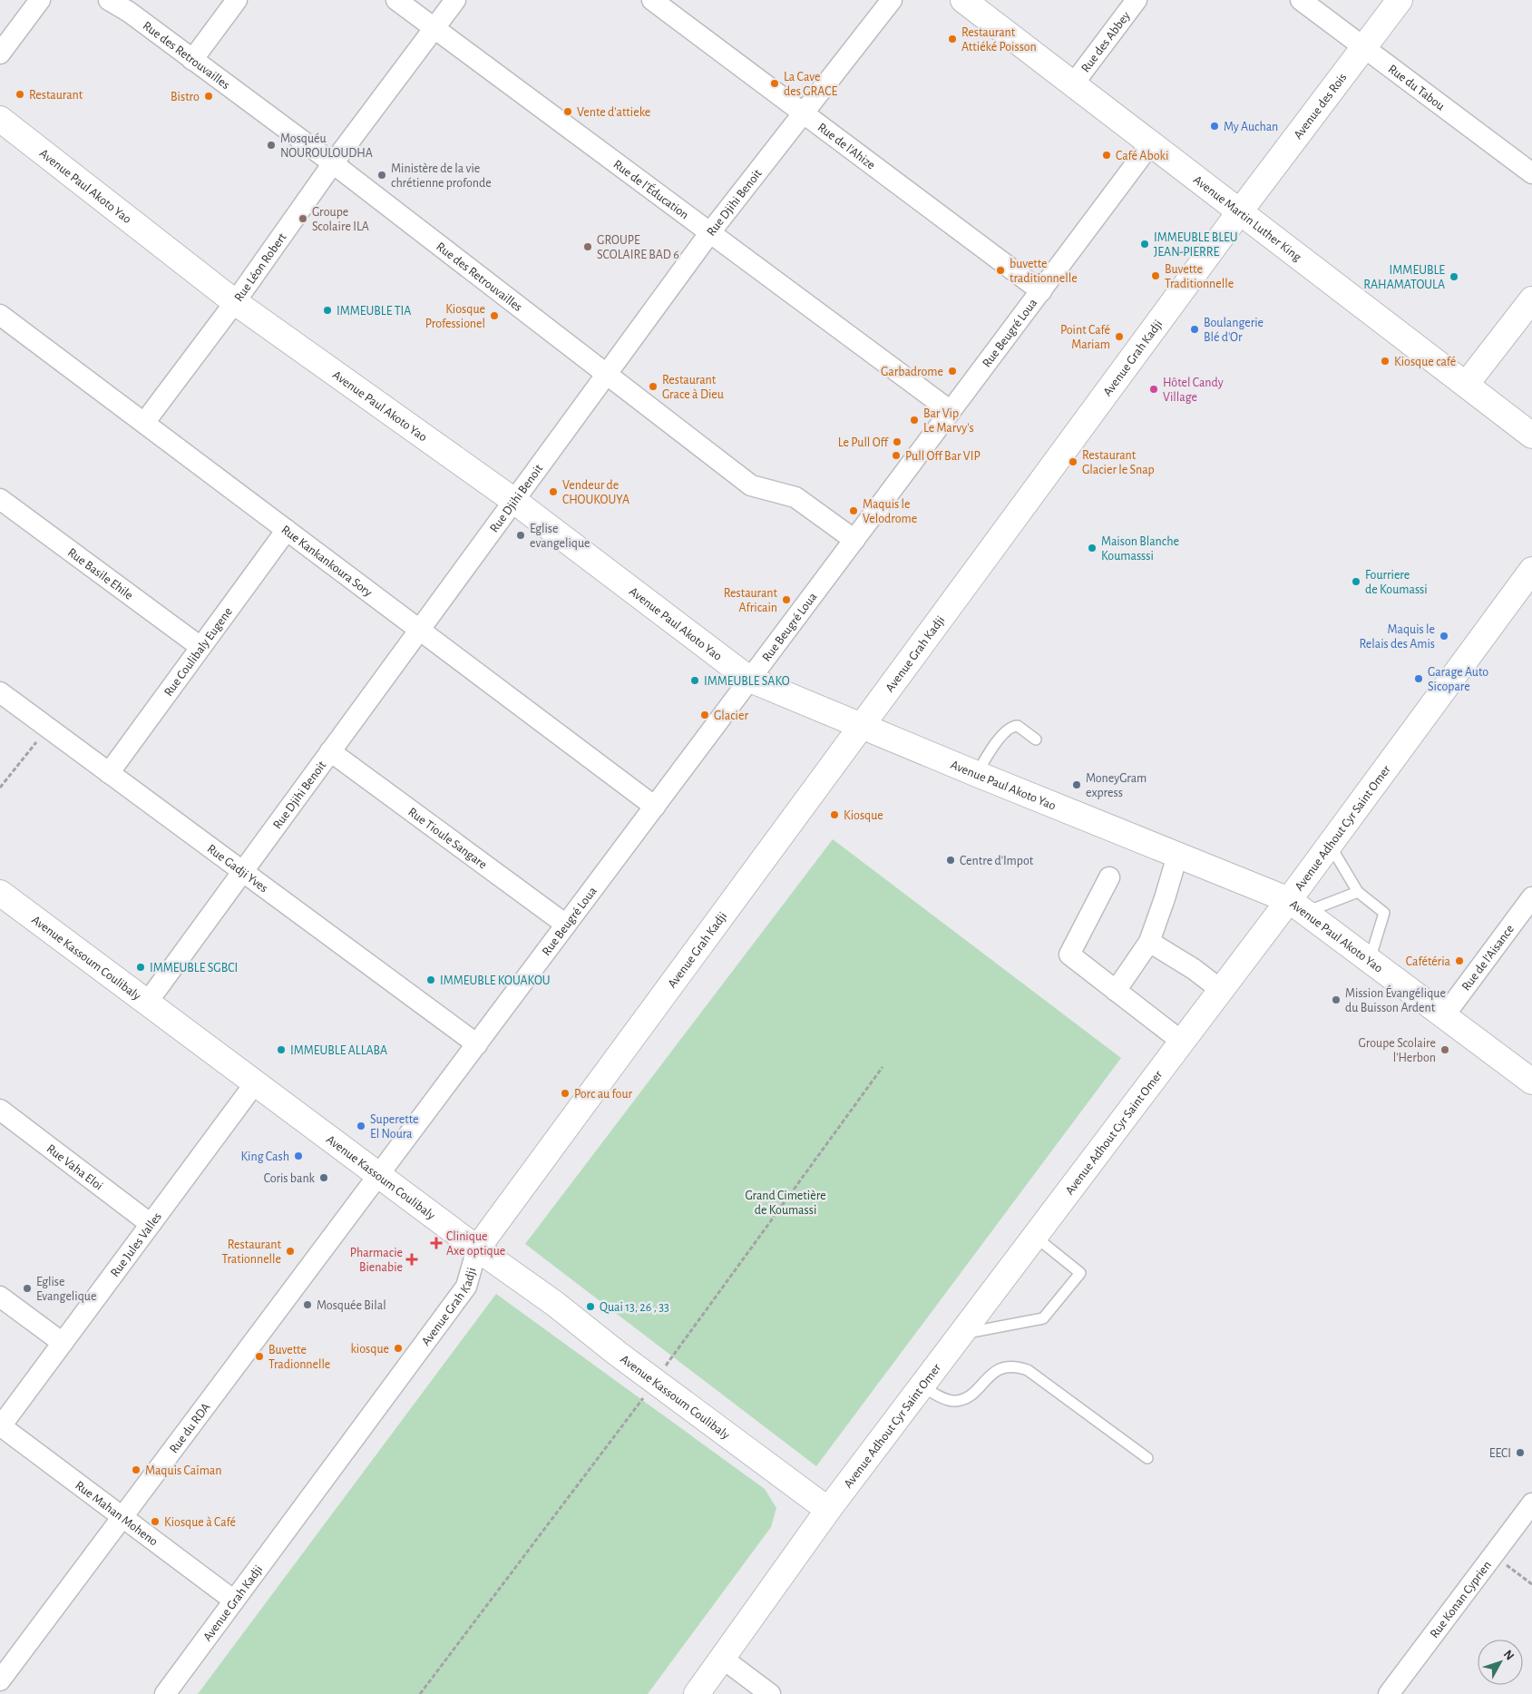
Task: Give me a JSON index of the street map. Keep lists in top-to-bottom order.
{
  "streets": {
    "street": [
      "Rue des Abbey",
      "Rue des Retrouvailles",
      "Rue du Tabou",
      "Avenue des Rois",
      "Rue de l'Ahize",
      "Avenue Paul Akoto Yao",
      "Rue de l'Éducation",
      "Rue Djihi Benoit",
      "Avenue Martin Luther King",
      "Rue Léon Robert",
      "Rue Beugré Loua",
      "Avenue Grah Kadji",
      "Rue Kankankoura Sory",
      "Rue Basile Ehile",
      "Rue Coulibaly Eugene",
      "Avenue Adhout Cyr Saint Omer",
      "Rue Tioule Sangare",
      "Rue Gadji Yves",
      "Avenue Kassoum Coulibaly",
      "Rue de l'Aisance",
      "Rue Vaha Eloi",
      "Rue Jules Valles",
      "Rue du RDA",
      "Rue Mahan Moheno",
      "Rue Konan Cyprien"
    ]
  },
  "crossings": [
    ["Rue des Abbey", "Avenue Martin Luther King"],
    ["Rue des Retrouvailles", "Rue Djihi Benoit"],
    ["Rue des Retrouvailles", "Rue Léon Robert"],
    ["Rue des Retrouvailles", "Rue Beugré Loua"],
    ["Rue du Tabou", "Avenue des Rois"],
    ["Avenue des Rois", "Avenue Martin Luther King"],
    ["Avenue des Rois", "Avenue Grah Kadji"],
    ["Rue de l'Ahize", "Rue Djihi Benoit"],
    ["Rue de l'Ahize", "Rue Beugré Loua"],
    ["Avenue Paul Akoto Yao", "Rue Djihi Benoit"],
    ["Avenue Paul Akoto Yao", "Rue Léon Robert"],
    ["Avenue Paul Akoto Yao", "Rue Beugré Loua"],
    ["Avenue Paul Akoto Yao", "Avenue Grah Kadji"],
    ["Avenue Paul Akoto Yao", "Avenue Adhout Cyr Saint Omer"],
    ["Avenue Paul Akoto Yao", "Rue de l'Aisance"],
    ["Rue de l'Éducation", "Rue Djihi Benoit"],
    ["Rue de l'Éducation", "Rue Léon Robert"],
    ["Rue de l'Éducation", "Rue Beugré Loua"],
    ["Rue Djihi Benoit", "Rue Kankankoura Sory"],
    ["Rue Djihi Benoit", "Rue Tioule Sangare"],
    ["Rue Djihi Benoit", "Rue Gadji Yves"],
    ["Rue Djihi Benoit", "Avenue Kassoum Coulibaly"],
    ["Avenue Martin Luther King", "Rue Beugré Loua"],
    ["Avenue Martin Luther King", "Avenue Grah Kadji"],
    ["Rue Léon Robert", "Rue Kankankoura Sory"],
    ["Rue Beugré Loua", "Rue Kankankoura Sory"],
    ["Rue Beugré Loua", "Rue Tioule Sangare"],
    ["Rue Beugré Loua", "Rue Gadji Yves"],
    ["Rue Beugré Loua", "Avenue Kassoum Coulibaly"],
    ["Rue Beugré Loua", "Rue du RDA"],
    ["Avenue Grah Kadji", "Avenue Kassoum Coulibaly"],
    ["Avenue Grah Kadji", "Rue Mahan Moheno"],
    ["Rue Kankankoura Sory", "Rue Coulibaly Eugene"],
    ["Rue Basile Ehile", "Rue Coulibaly Eugene"],
    ["Rue Coulibaly Eugene", "Rue Gadji Yves"],
    ["Avenue Adhout Cyr Saint Omer", "Avenue Kassoum Coulibaly"],
    ["Avenue Kassoum Coulibaly", "Rue Jules Valles"],
    ["Avenue Kassoum Coulibaly", "Rue du RDA"],
    ["Rue Vaha Eloi", "Rue Jules Valles"],
    ["Rue Jules Valles", "Rue Mahan Moheno"],
    ["Rue du RDA", "Rue Mahan Moheno"]
  ],
  "parks": ["Grand Cimetière de Koumassi"],
  "places": {
    "other": [
      "Restaurant Attiéké Poisson",
      "La Cave des GRACE",
      "Restaurant",
      "Bistro",
      "Vente d'attieke",
      "My Auchan",
      "Mosquéu NOUROULOUDHA",
      "Café Aboki",
      "Ministère de la vie chrétienne profonde",
      "Groupe Scolaire ILA",
      "IMMEUBLE BLEU JEAN-PIERRE",
      "GROUPE SCOLAIRE BAD 6",
      "buvette traditionnelle",
      "Buvette Traditionnelle",
      "IMMEUBLE RAHAMATOULA",
      "IMMEUBLE TIA",
      "Kiosque Professionel",
      "Boulangerie Blé d'Or",
      "Point Café Mariam",
      "Kiosque café",
      "Garbadrome",
      "Restaurant Grace à Dieu",
      "Hôtel Candy Village",
      "Bar Vip Le Marvy's",
      "Le Pull Off",
      "Pull Off Bar VIP",
      "Restaurant Glacier le Snap",
      "Vendeur de CHOUKOUYA",
      "Maquis le Velodrome",
      "Eglise evangelique",
      "Maison Blanche Koumasssi",
      "Fourriere de Koumassi",
      "Restaurant Africain",
      "Maquis le Relais des Amis",
      "Garage Auto Sicopare",
      "IMMEUBLE SAKO",
      "Glacier",
      "MoneyGram express",
      "Kiosque",
      "Centre d'Impot",
      "Cafétéria",
      "IMMEUBLE SGBCI",
      "IMMEUBLE KOUAKOU",
      "Mission Évangélique du Buisson Ardent",
      "IMMEUBLE ALLABA",
      "Groupe Scolaire l'Herbon",
      "Porc au four",
      "Superette El Noura",
      "King Cash",
      "Coris bank",
      "Restaurant Trationnelle",
      "Eglise Evangelique",
      "Mosquée Bilal",
      "Quai 13, 26 , 33",
      "kiosque",
      "Buvette Tradionnelle",
      "EECI",
      "Maquis Caïman",
      "Kiosque à Café"
    ],
    "health": ["Clinique Axe optique", "Pharmacie Bienabie"]
  },
  "north": "top right"
}
